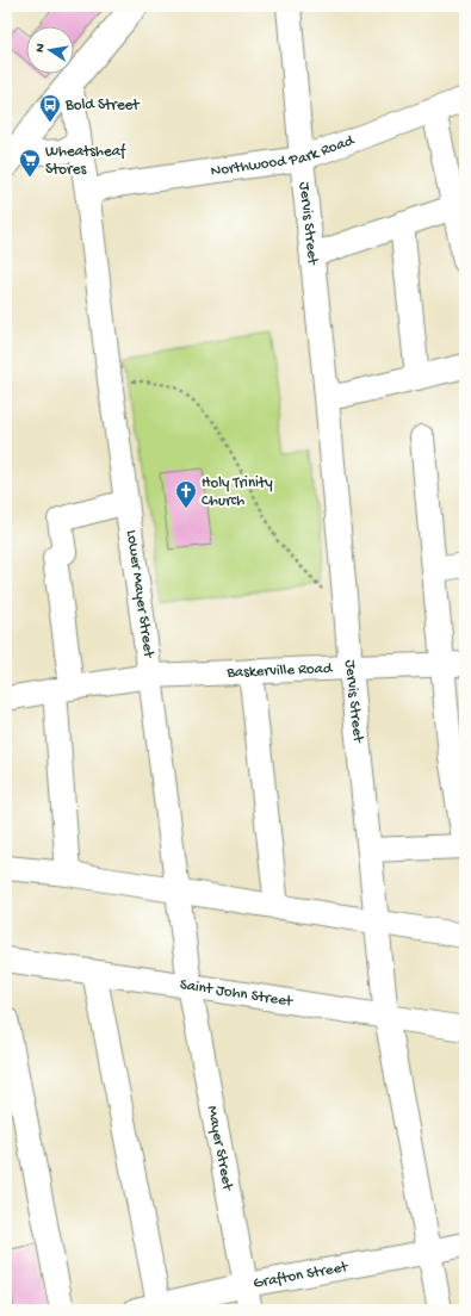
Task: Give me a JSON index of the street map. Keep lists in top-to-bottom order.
{
  "streets": {
    "street": [
      "Northwood Park Road",
      "Jervis Street",
      "Lower Mayer Street",
      "Baskerville Road",
      "Saint John Street",
      "Mayer Street",
      "Grafton Street"
    ]
  },
  "crossings": [
    ["Northwood Park Road", "Jervis Street"],
    ["Northwood Park Road", "Lower Mayer Street"],
    ["Jervis Street", "Baskerville Road"],
    ["Jervis Street", "Saint John Street"],
    ["Jervis Street", "Grafton Street"],
    ["Lower Mayer Street", "Baskerville Road"],
    ["Lower Mayer Street", "Saint John Street"],
    ["Lower Mayer Street", "Mayer Street"],
    ["Saint John Street", "Mayer Street"],
    ["Mayer Street", "Grafton Street"]
  ],
  "places": {
    "bus stop": ["Bold Street"],
    "supermarket": ["Wheatsheaf Stores"],
    "church": ["Holy Trinity Church"]
  },
  "north": "left"
}
